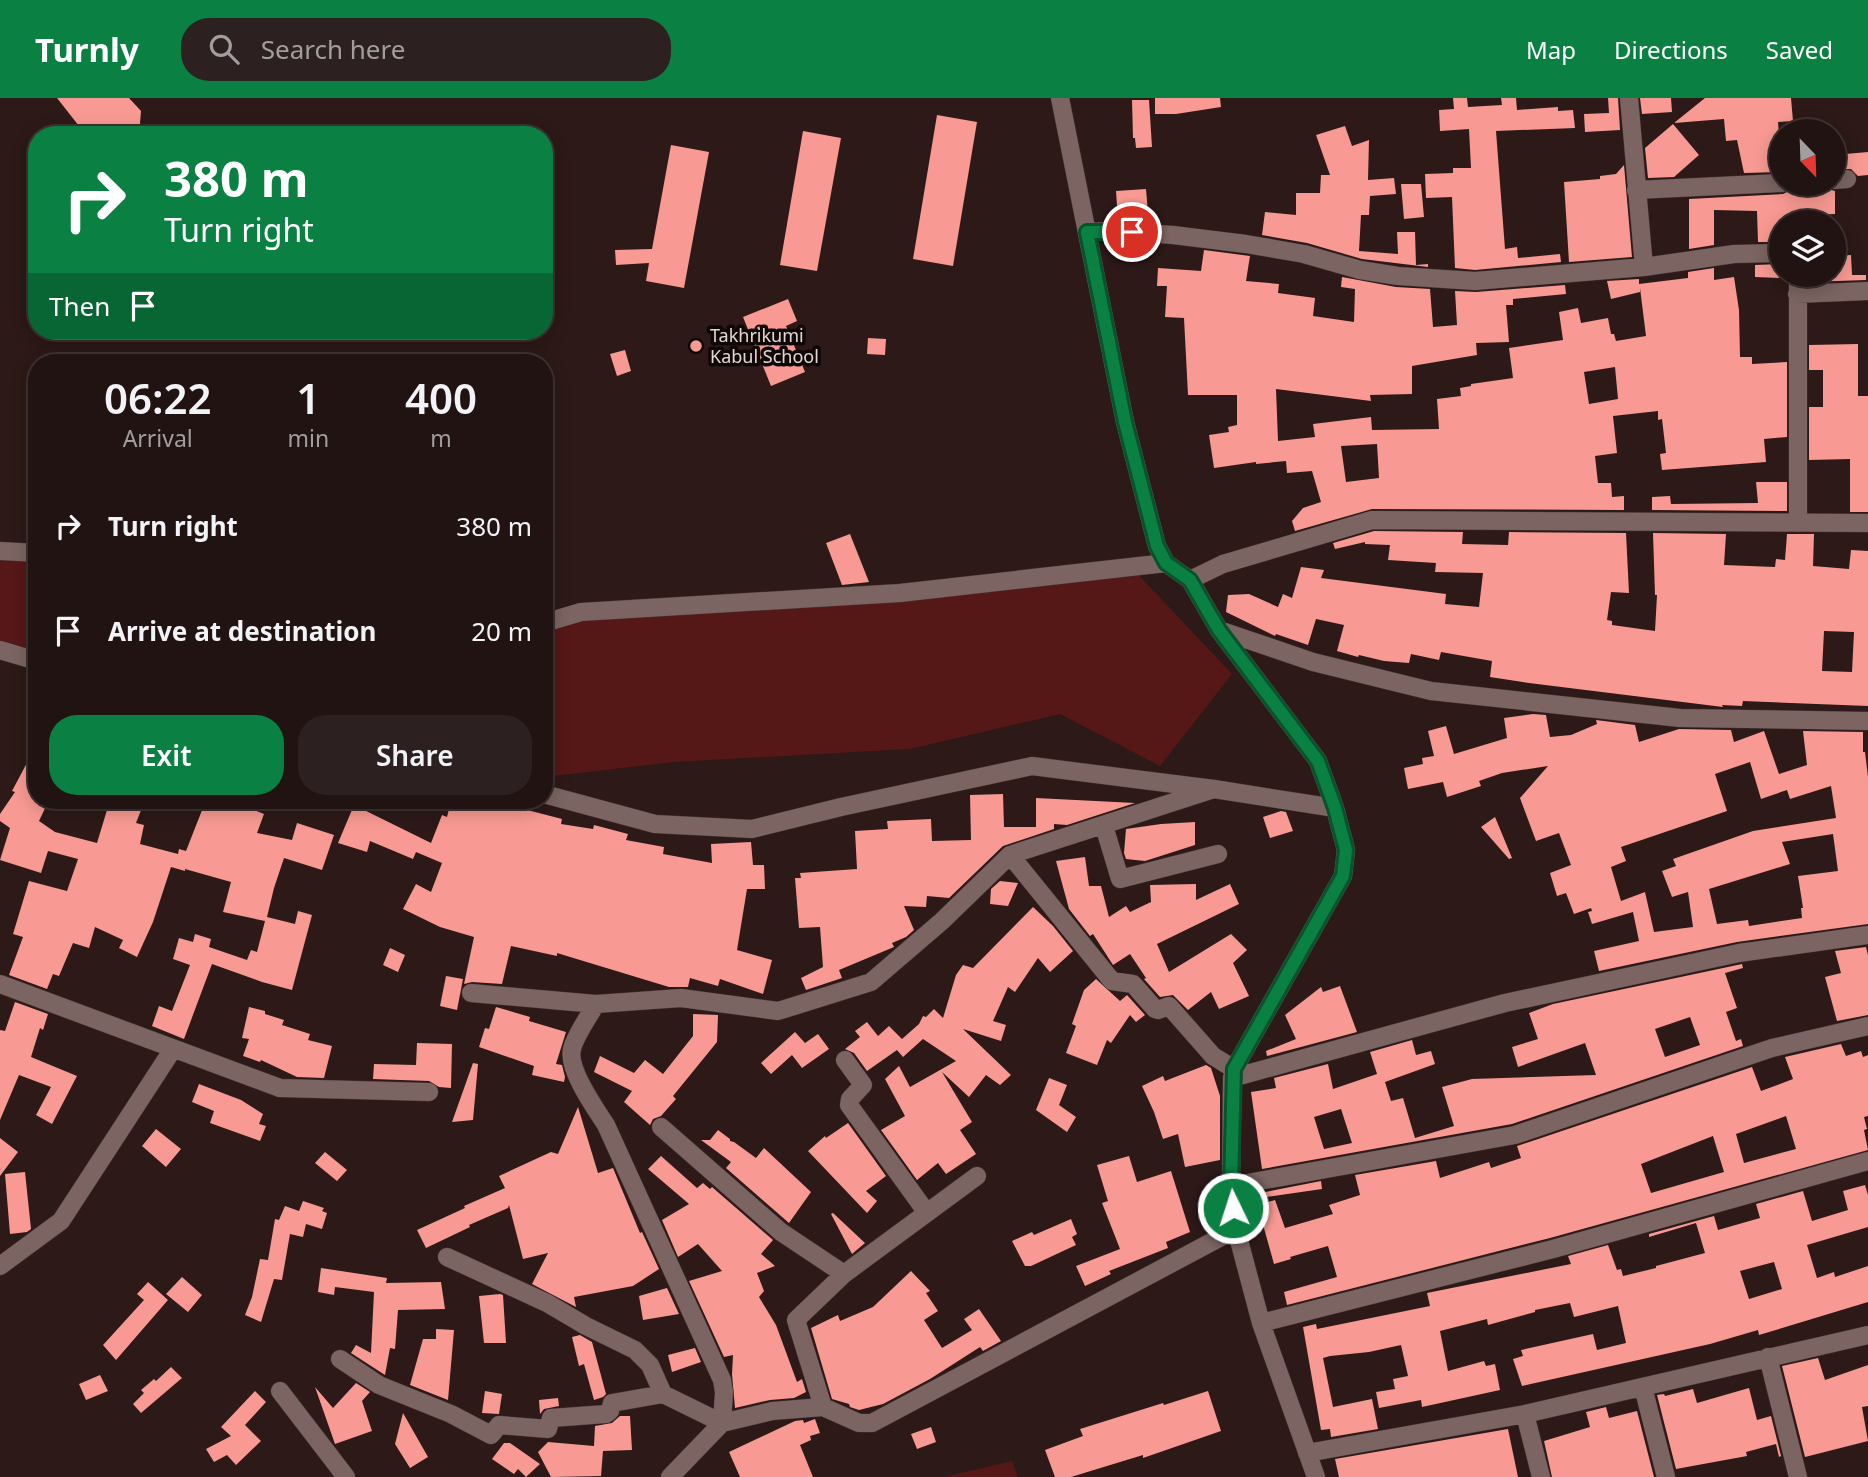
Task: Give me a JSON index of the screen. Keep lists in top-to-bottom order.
{
  "places": ["Takhrikumi Kabul School"],
  "north": "bottom right",
  "page": {
    "header": "Turnly",
    "search": "Search here",
    "nav": ["Map", "Directions", "Saved"],
    "turn": ["380 m", "Turn right"],
    "then": "Then",
    "eta": [
      "06:22",
      "Arrival",
      "1",
      "min",
      "400",
      "m"
    ],
    "list": [
      {
        "name": "Turn right",
        "value": "380 m"
      },
      {
        "name": "Arrive at destination",
        "value": "20 m"
      }
    ],
    "buttons": ["Exit", "Share"]
  }
}
